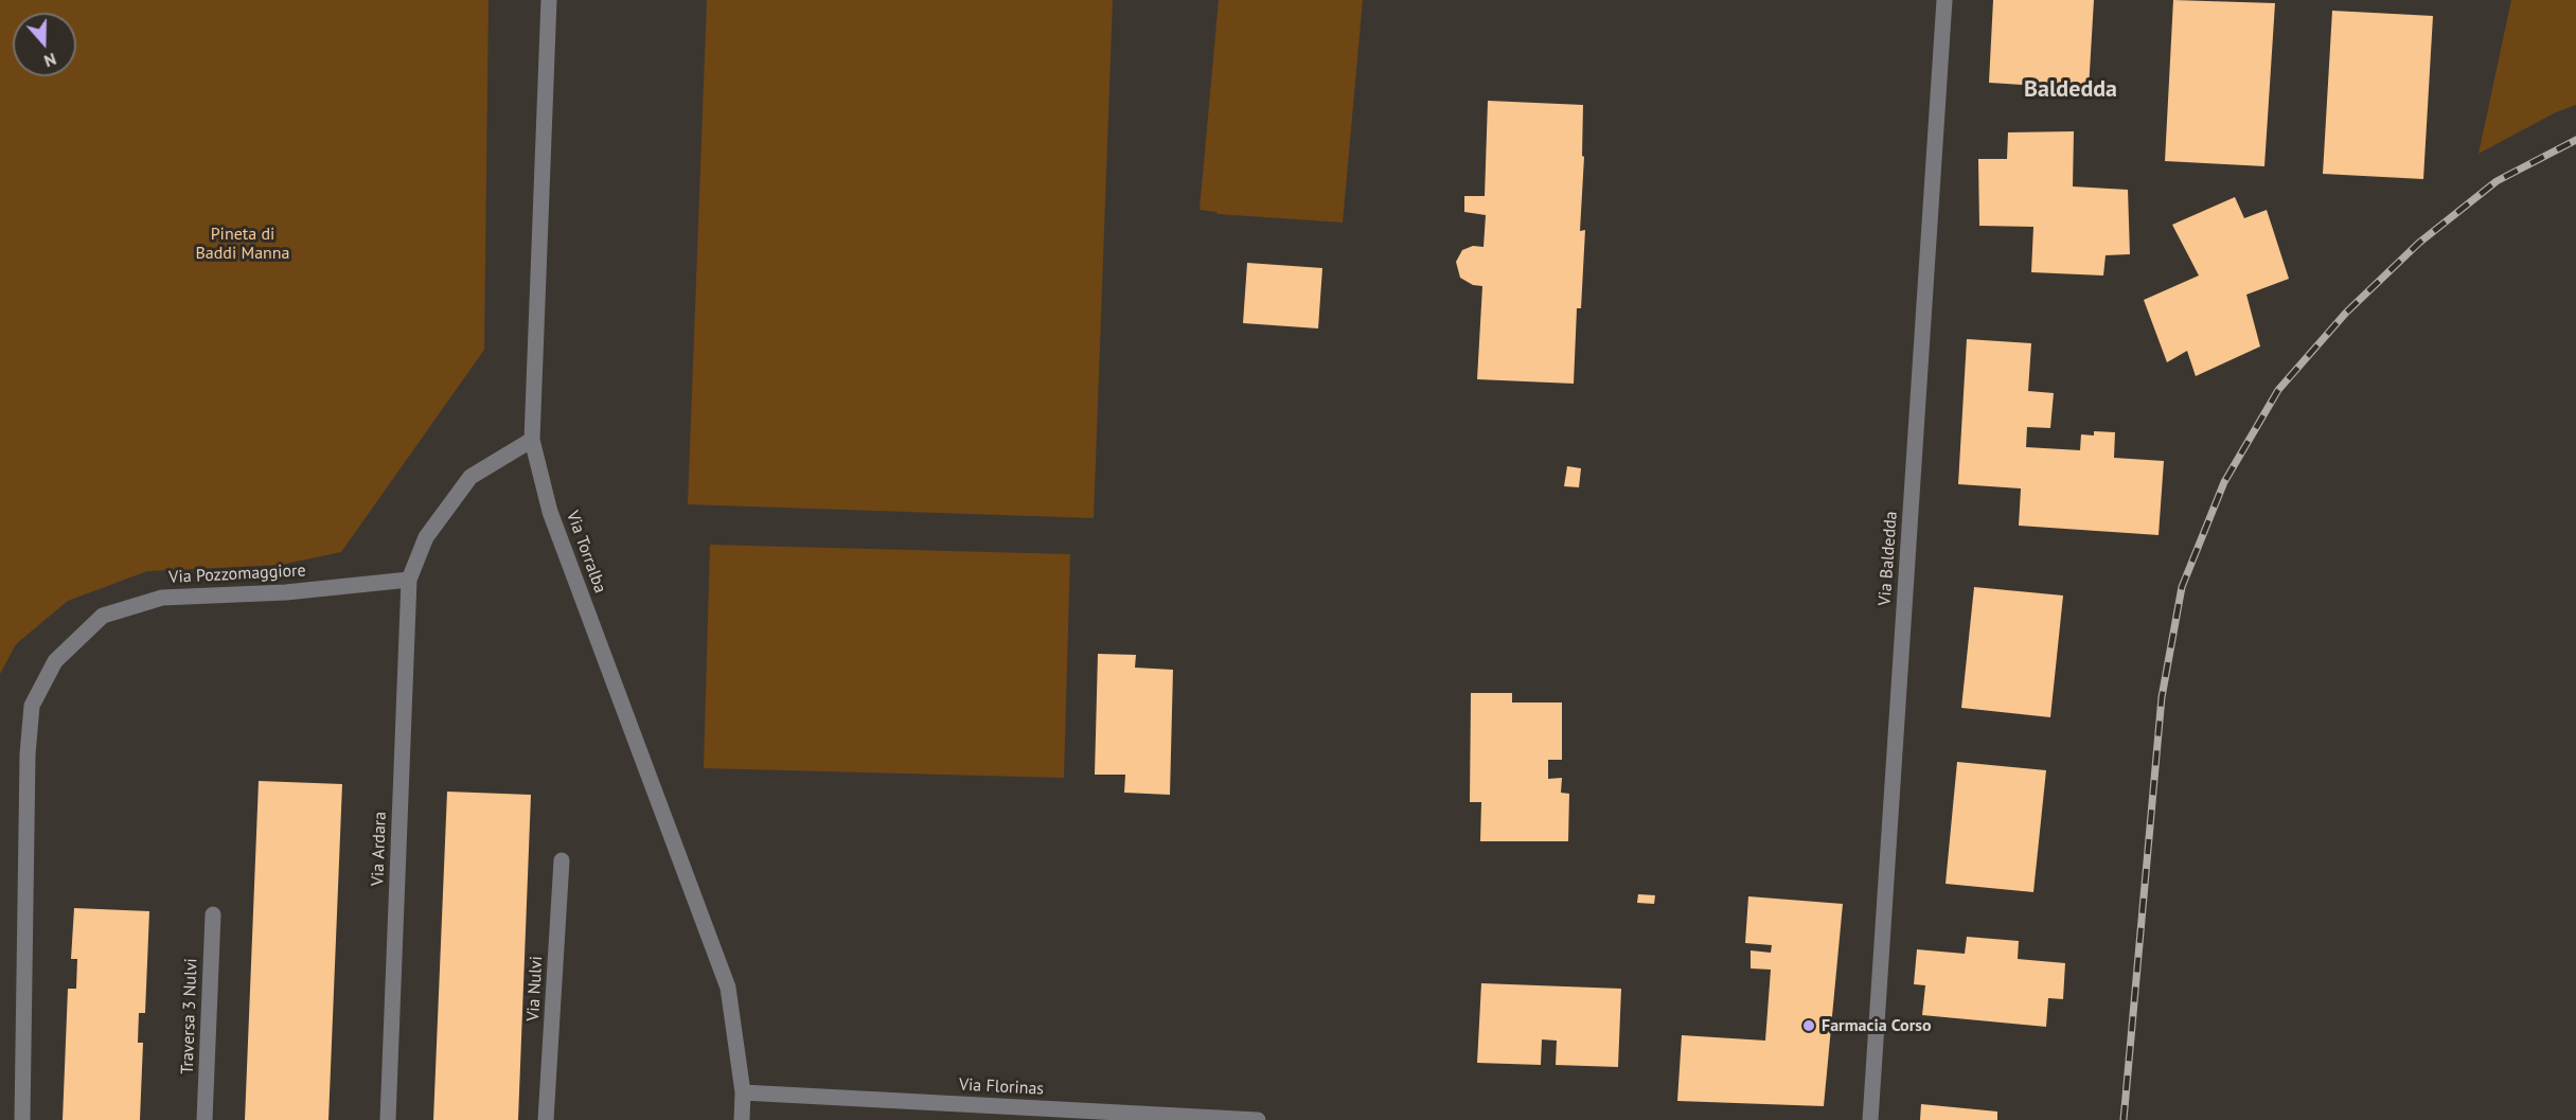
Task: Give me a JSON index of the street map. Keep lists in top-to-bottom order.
{
  "streets": {
    "street": [
      "Via Torralba",
      "Via Baldedda",
      "Via Pozzomaggiore",
      "Via Ardara",
      "Via Nulvi",
      "Traversa 3 Nulvi",
      "Via Florinas"
    ]
  },
  "crossings": [
    ["Via Torralba", "Via Florinas"],
    ["Via Pozzomaggiore", "Via Ardara"]
  ],
  "districts": ["Baldedda"],
  "parks": ["Pineta di Baddi Manna"],
  "places": ["Farmacia Corso"],
  "north": "bottom"
}
